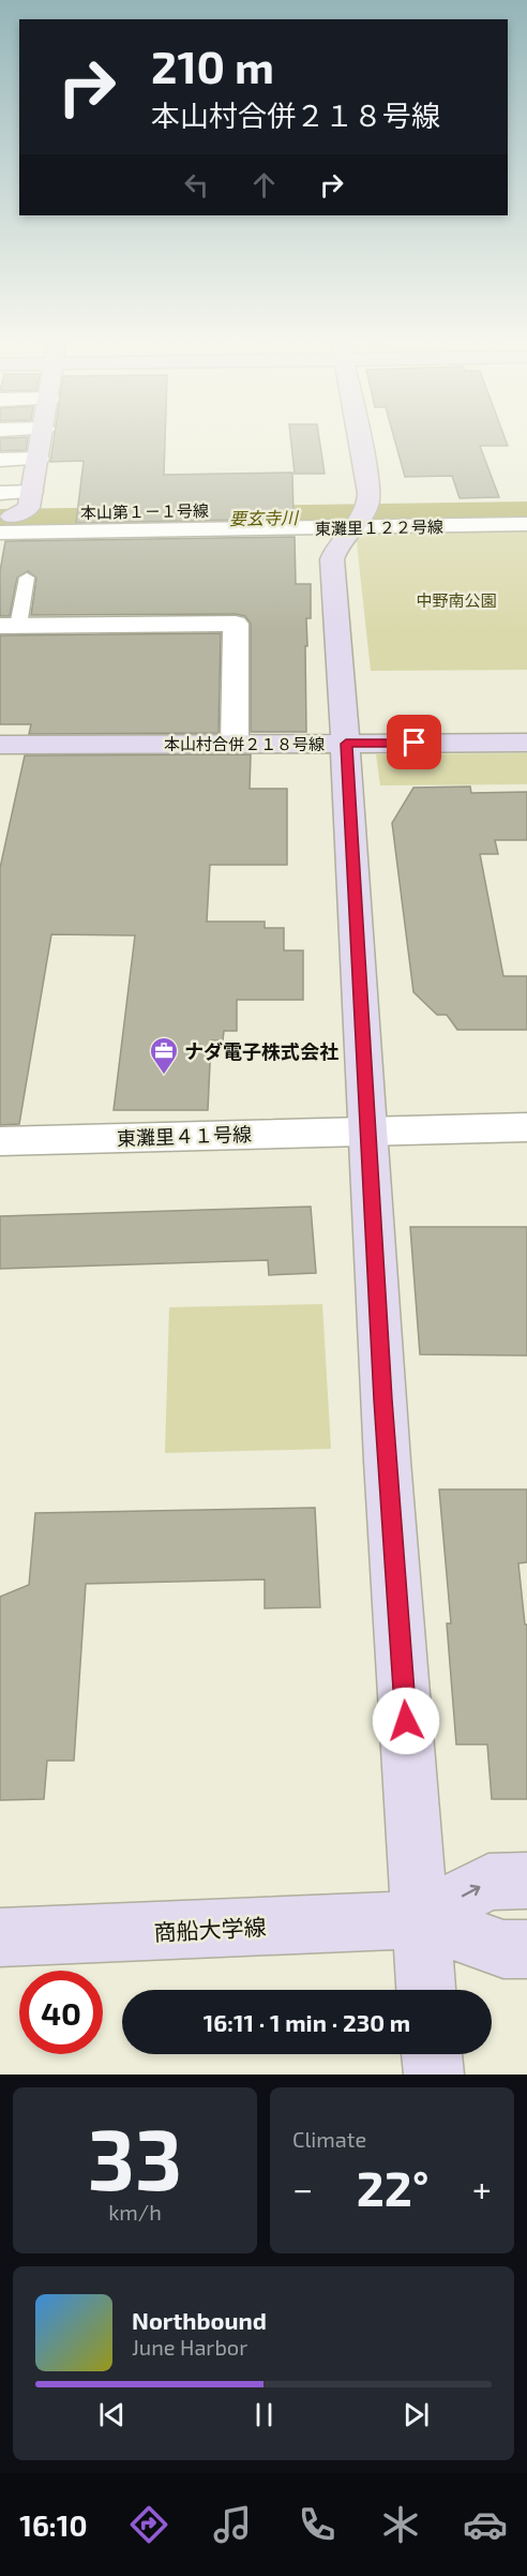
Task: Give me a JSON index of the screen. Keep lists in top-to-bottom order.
{
  "streets": {
    "street": [
      "東灘里１２２号線",
      "本山村合併２１８号線",
      "東灘里４１号線",
      "商船大学線"
    ]
  },
  "water": ["要玄寺川"],
  "parks": ["中野南公園"],
  "places": {
    "office": ["ナダ電子株式会社"]
  },
  "page": {
    "turn": ["210 m", "本山村合併２１８号線"],
    "limit": "40",
    "trip": "16:11 · 1 min · 230 m",
    "tile": [
      ["33", "km/h"],
      "Climate"
    ],
    "heat": ["−", "22°", "+"],
    "song": ["Northbound", "June Harbor"],
    "tabs": "16:10"
  }
}
